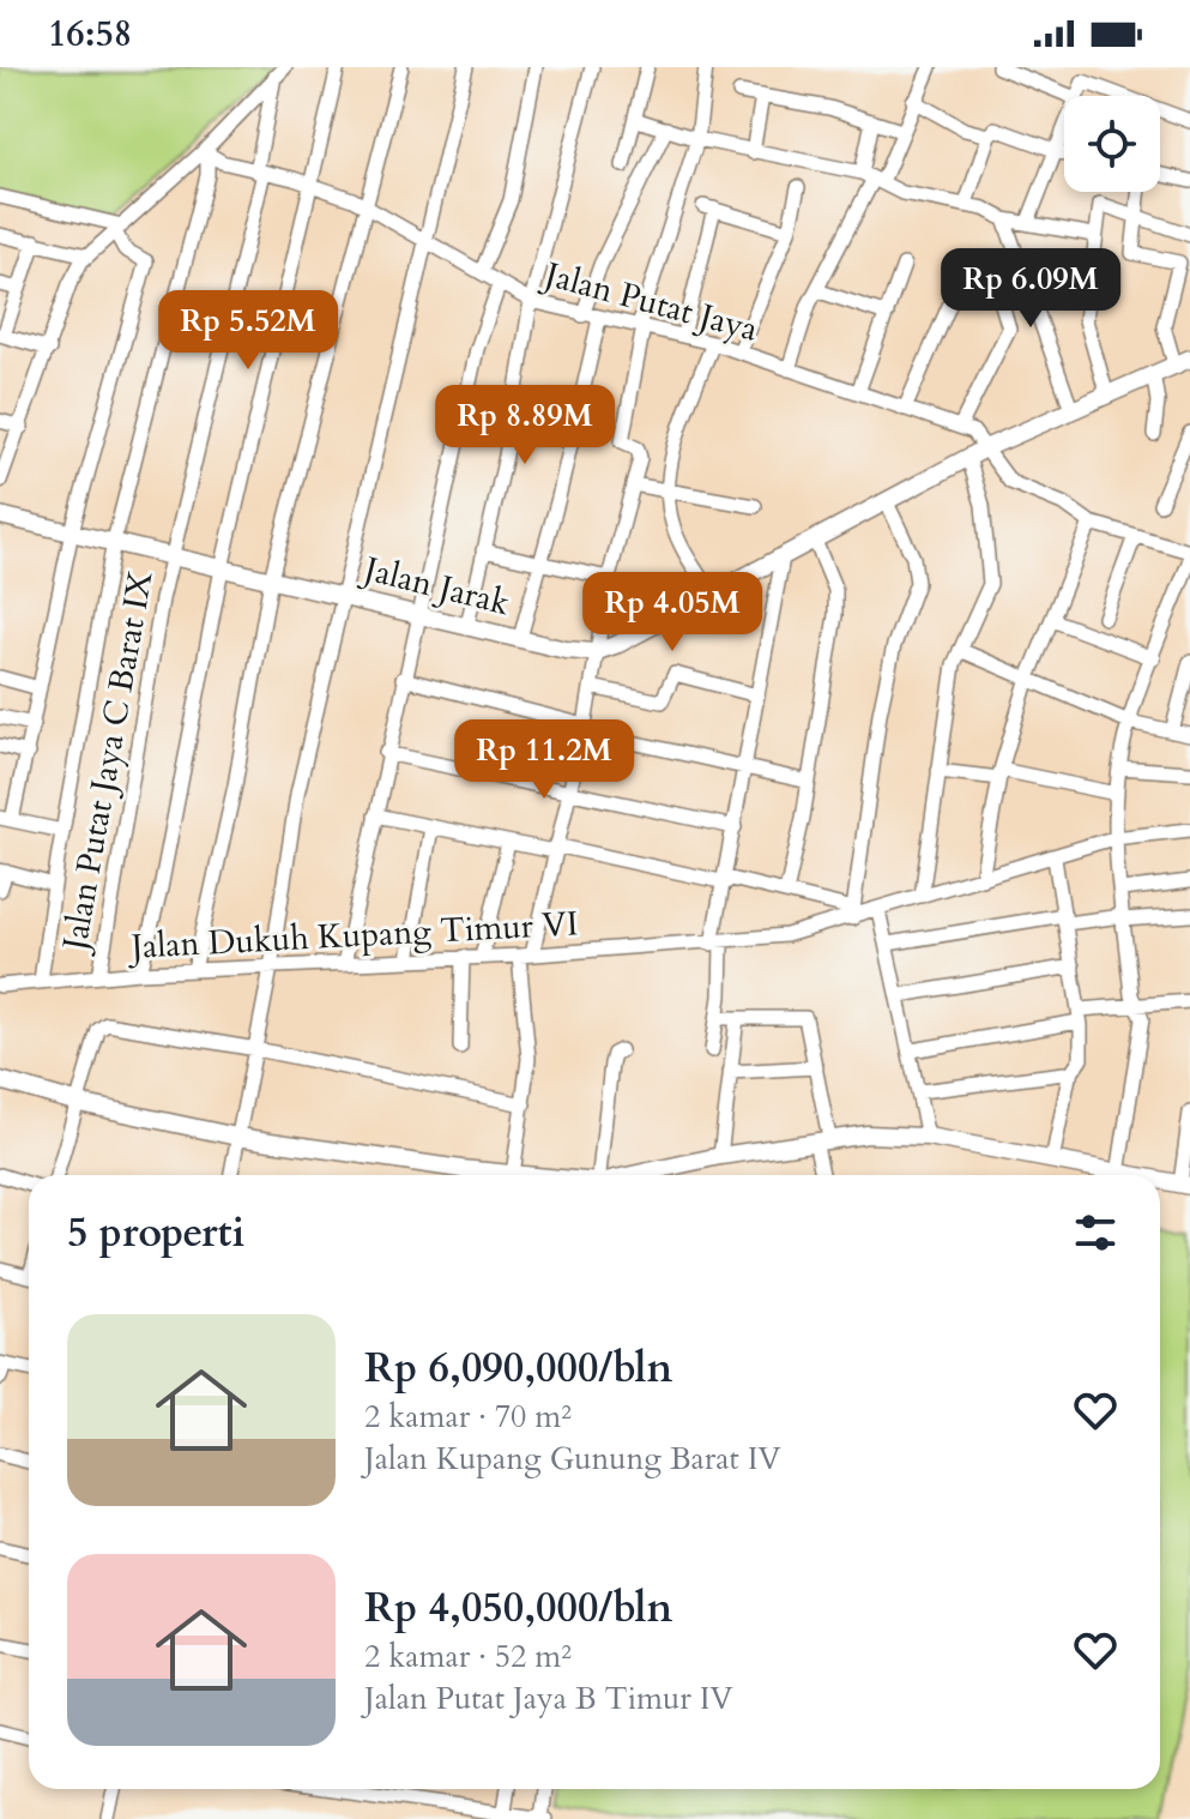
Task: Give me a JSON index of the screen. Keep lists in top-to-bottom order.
{
  "streets": {
    "street": [
      "Jalan Putat Jaya",
      "Jalan Jarak",
      "Jalan Putat Jaya C Barat IX",
      "Jalan Dukuh Kupang Timur VI"
    ]
  },
  "crossings": [
    ["Jalan Putat Jaya", "Jalan Putat Jaya C Barat IX"],
    ["Jalan Jarak", "Jalan Putat Jaya C Barat IX"],
    ["Jalan Putat Jaya C Barat IX", "Jalan Dukuh Kupang Timur VI"]
  ],
  "page": {
    "status": "16:58",
    "price": [
      "Rp 6.09M",
      "Rp 5.52M",
      "Rp 8.89M",
      "Rp 4.05M",
      "Rp 11.2M"
    ],
    "heading": "5 properti",
    "list": [
      {
        "name": "Rp 6,090,000/bln",
        "note": "2 kamar · 70 m² · Jalan Kupang Gunung Barat IV"
      },
      {
        "name": "Rp 4,050,000/bln",
        "note": "2 kamar · 52 m² · Jalan Putat Jaya B Timur IV"
      }
    ]
  }
}
